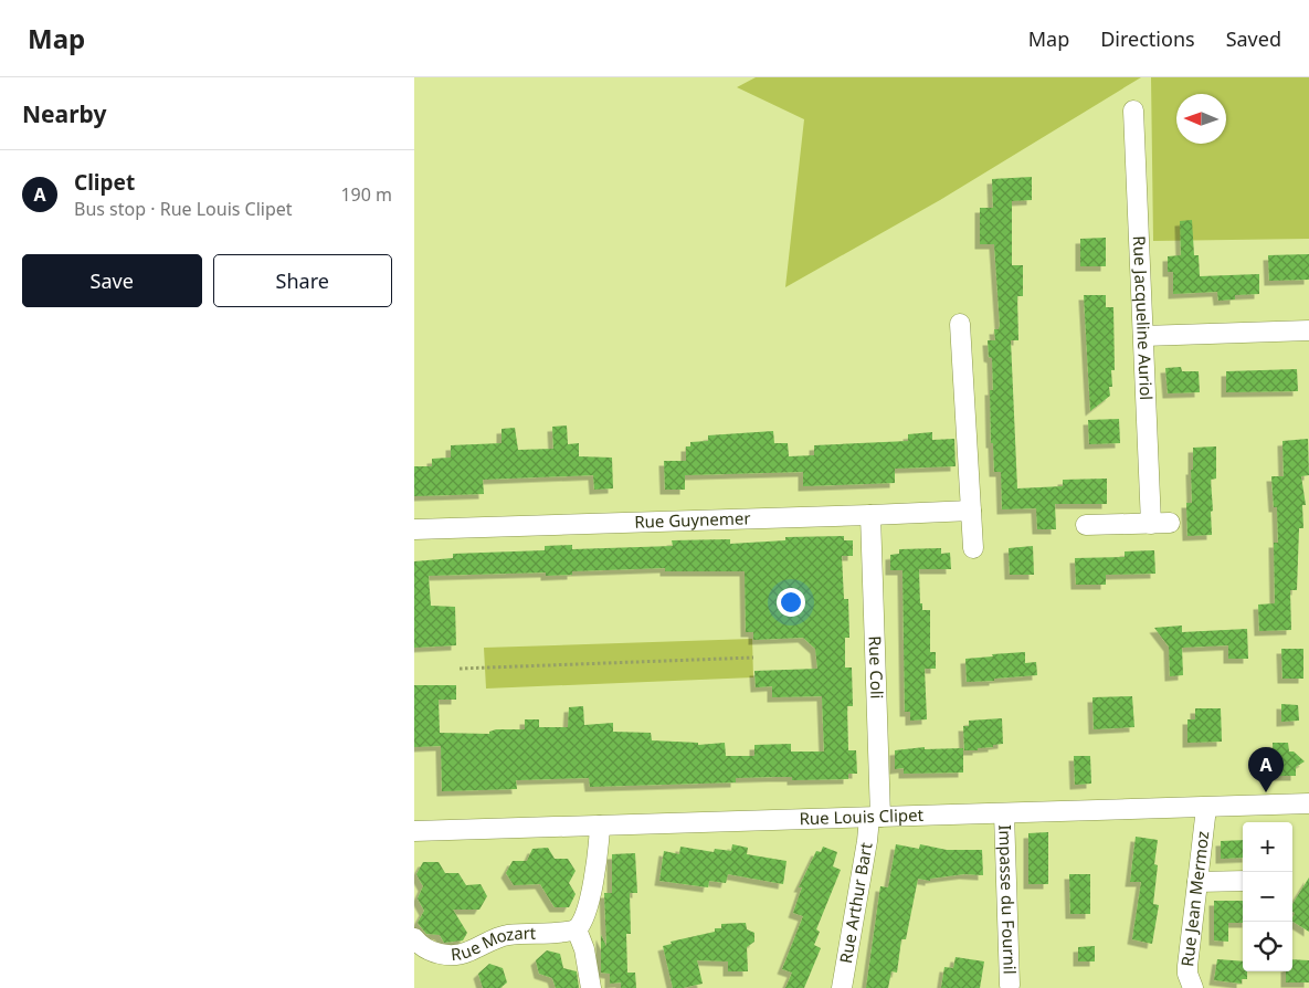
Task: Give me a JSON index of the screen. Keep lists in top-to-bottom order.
{
  "streets": {
    "street": [
      "Rue Jacqueline Auriol",
      "Rue Guynemer",
      "Rue Coli",
      "Rue Louis Clipet",
      "Impasse du Fournil",
      "Rue Jean Mermoz",
      "Rue Arthur Bart",
      "Rue Mozart"
    ]
  },
  "crossings": [
    ["Rue Guynemer", "Rue Coli"],
    ["Rue Coli", "Rue Louis Clipet"],
    ["Rue Coli", "Rue Arthur Bart"],
    ["Rue Louis Clipet", "Impasse du Fournil"],
    ["Rue Louis Clipet", "Rue Jean Mermoz"],
    ["Rue Louis Clipet", "Rue Arthur Bart"]
  ],
  "north": "left",
  "page": {
    "header": "Map",
    "nav": ["Map", "Directions", "Saved"],
    "heading": "Nearby",
    "list": [
      {
        "mark": "A",
        "name": "Clipet",
        "note": "Bus stop · Rue Louis Clipet",
        "value": "190 m"
      }
    ],
    "buttons": ["Save", "Share"],
    "pins": "A",
    "map_buttons": ["+", "−"]
  }
}
